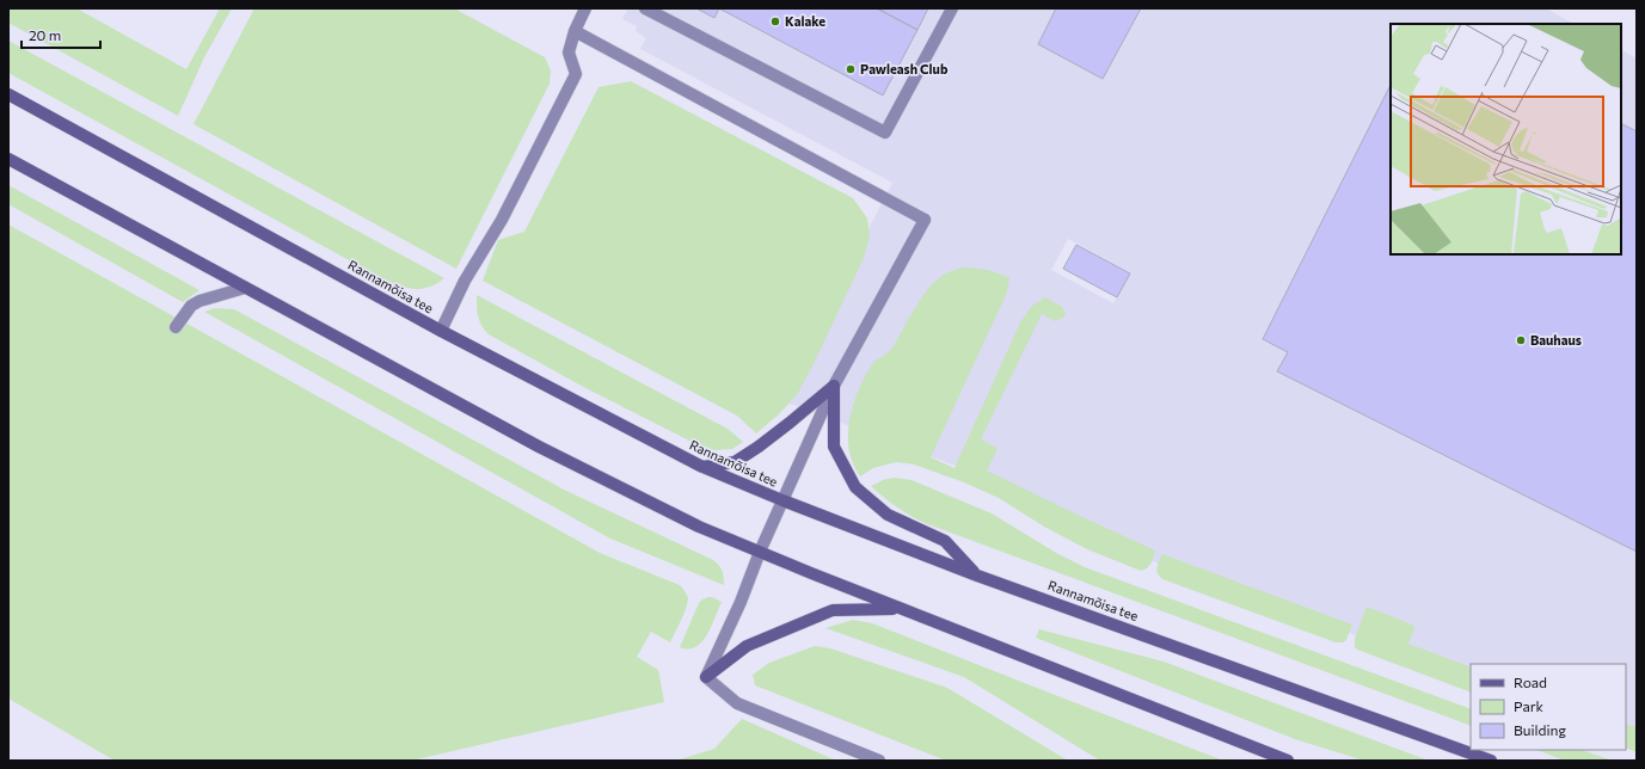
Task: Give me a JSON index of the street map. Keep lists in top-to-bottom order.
{
  "streets": {
    "main road": ["Rannamõisa tee"]
  },
  "places": ["Kalake", "Pawleash Club", "Bauhaus"],
  "legend": ["Road", "Park", "Building"],
  "scale_bar": "20 m"
}
